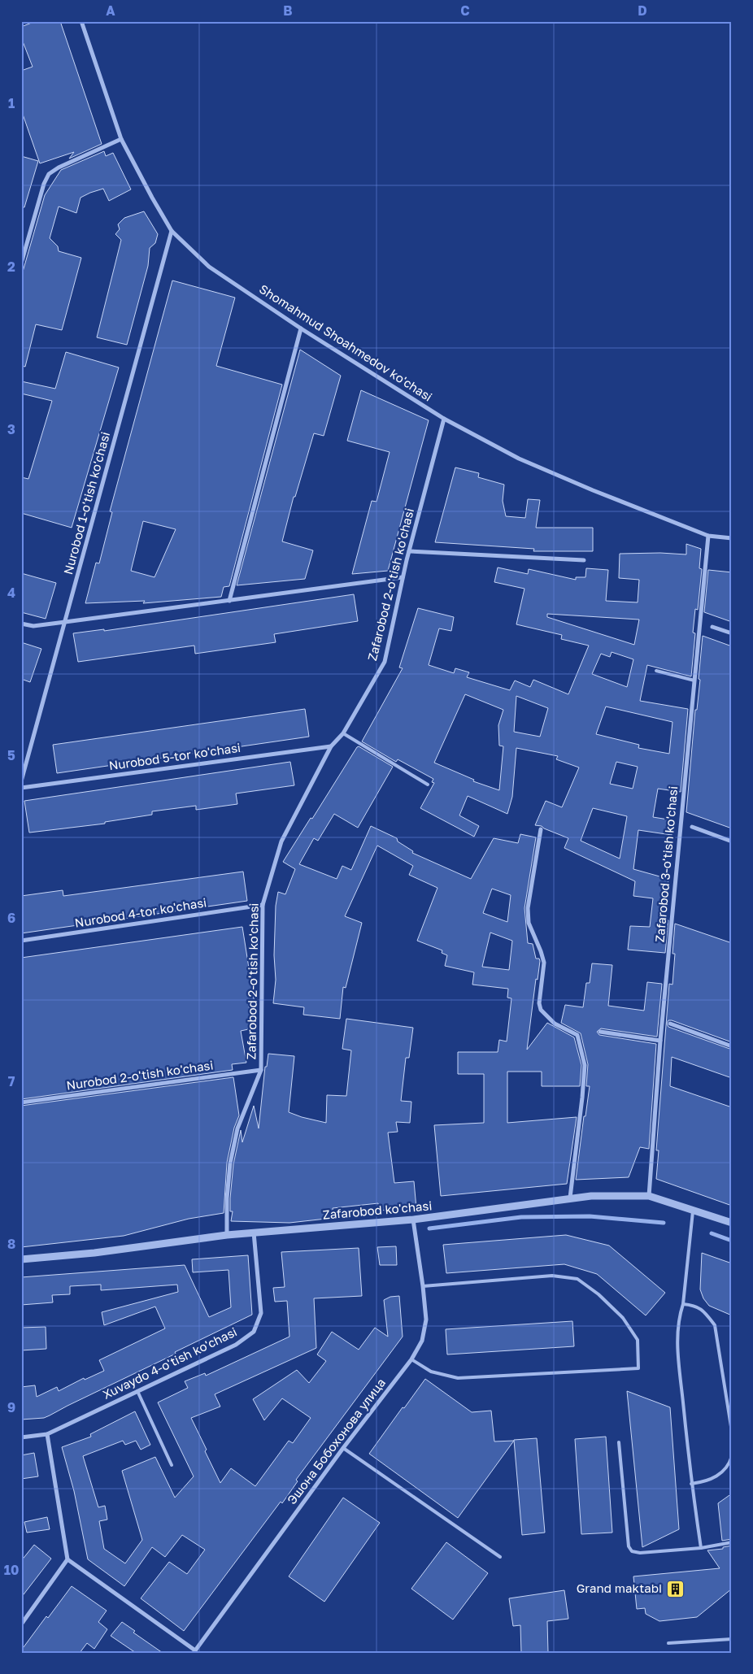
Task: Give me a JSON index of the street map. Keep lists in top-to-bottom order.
{
  "streets": {
    "street": [
      "Shomahmud Shoahmedov ko'chasi",
      "Nurobod 1-o'tish ko'chasi",
      "Zafarobod 2-o'tish ko'chasi",
      "Nurobod 5-tor ko'chasi",
      "Zafarobod 3-o'tish ko'chasi",
      "Nurobod 4-tor ko'chasi",
      "Nurobod 2-o'tish ko'chasi",
      "Zafarobod ko'chasi",
      "Xuvaydo 4-o'tish ko'chasi",
      "Эшона Бобохонова улица"
    ]
  },
  "crossings": [
    ["Shomahmud Shoahmedov ko'chasi", "Nurobod 1-o'tish ko'chasi"],
    ["Shomahmud Shoahmedov ko'chasi", "Zafarobod 2-o'tish ko'chasi"],
    ["Shomahmud Shoahmedov ko'chasi", "Zafarobod 3-o'tish ko'chasi"],
    ["Zafarobod 2-o'tish ko'chasi", "Nurobod 5-tor ko'chasi"],
    ["Zafarobod 2-o'tish ko'chasi", "Nurobod 4-tor ko'chasi"],
    ["Zafarobod 2-o'tish ko'chasi", "Nurobod 2-o'tish ko'chasi"],
    ["Zafarobod 2-o'tish ko'chasi", "Zafarobod ko'chasi"],
    ["Zafarobod 3-o'tish ko'chasi", "Zafarobod ko'chasi"],
    ["Zafarobod ko'chasi", "Xuvaydo 4-o'tish ko'chasi"],
    ["Zafarobod ko'chasi", "Эшона Бобохонова улица"]
  ],
  "places": {
    "building": ["Grand maktabi"]
  },
  "grid": {
    "columns": [
      "A",
      "B",
      "C",
      "D"
    ],
    "rows": [
      "1",
      "2",
      "3",
      "4",
      "5",
      "6",
      "7",
      "8",
      "9",
      "10"
    ]
  }
}
